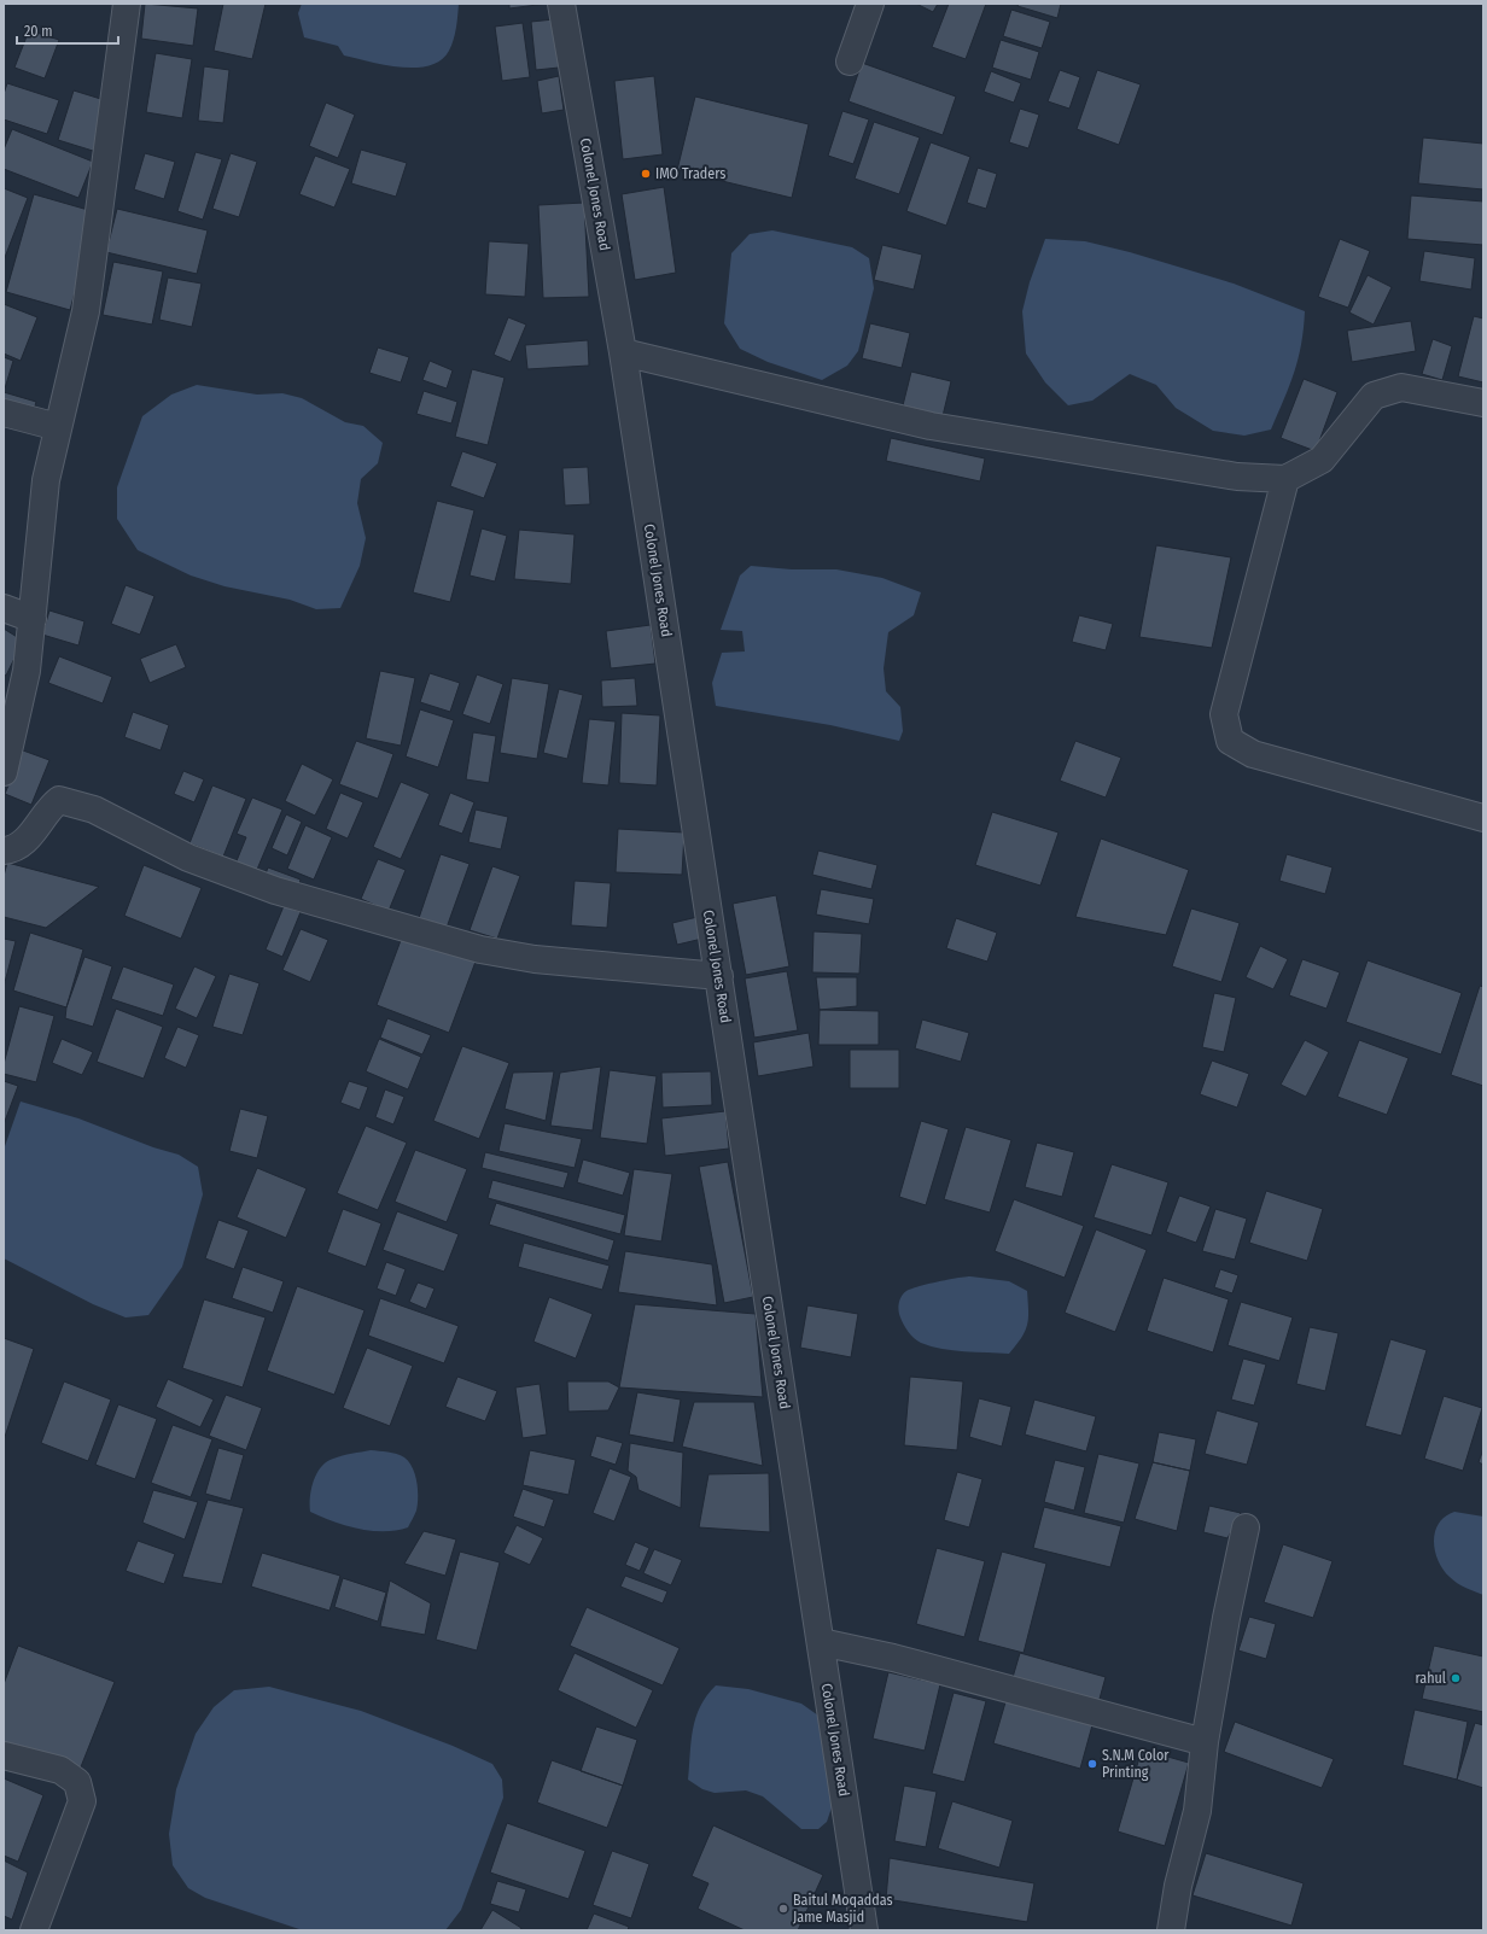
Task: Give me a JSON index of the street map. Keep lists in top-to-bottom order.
{
  "streets": {
    "street": ["Colonel Jones Road"]
  },
  "places": [
    "IMO Traders",
    "rahul",
    "S.N.M Color Printing",
    "Baitul Moqaddas Jame Masjid"
  ],
  "scale_bar": "20 m"
}
